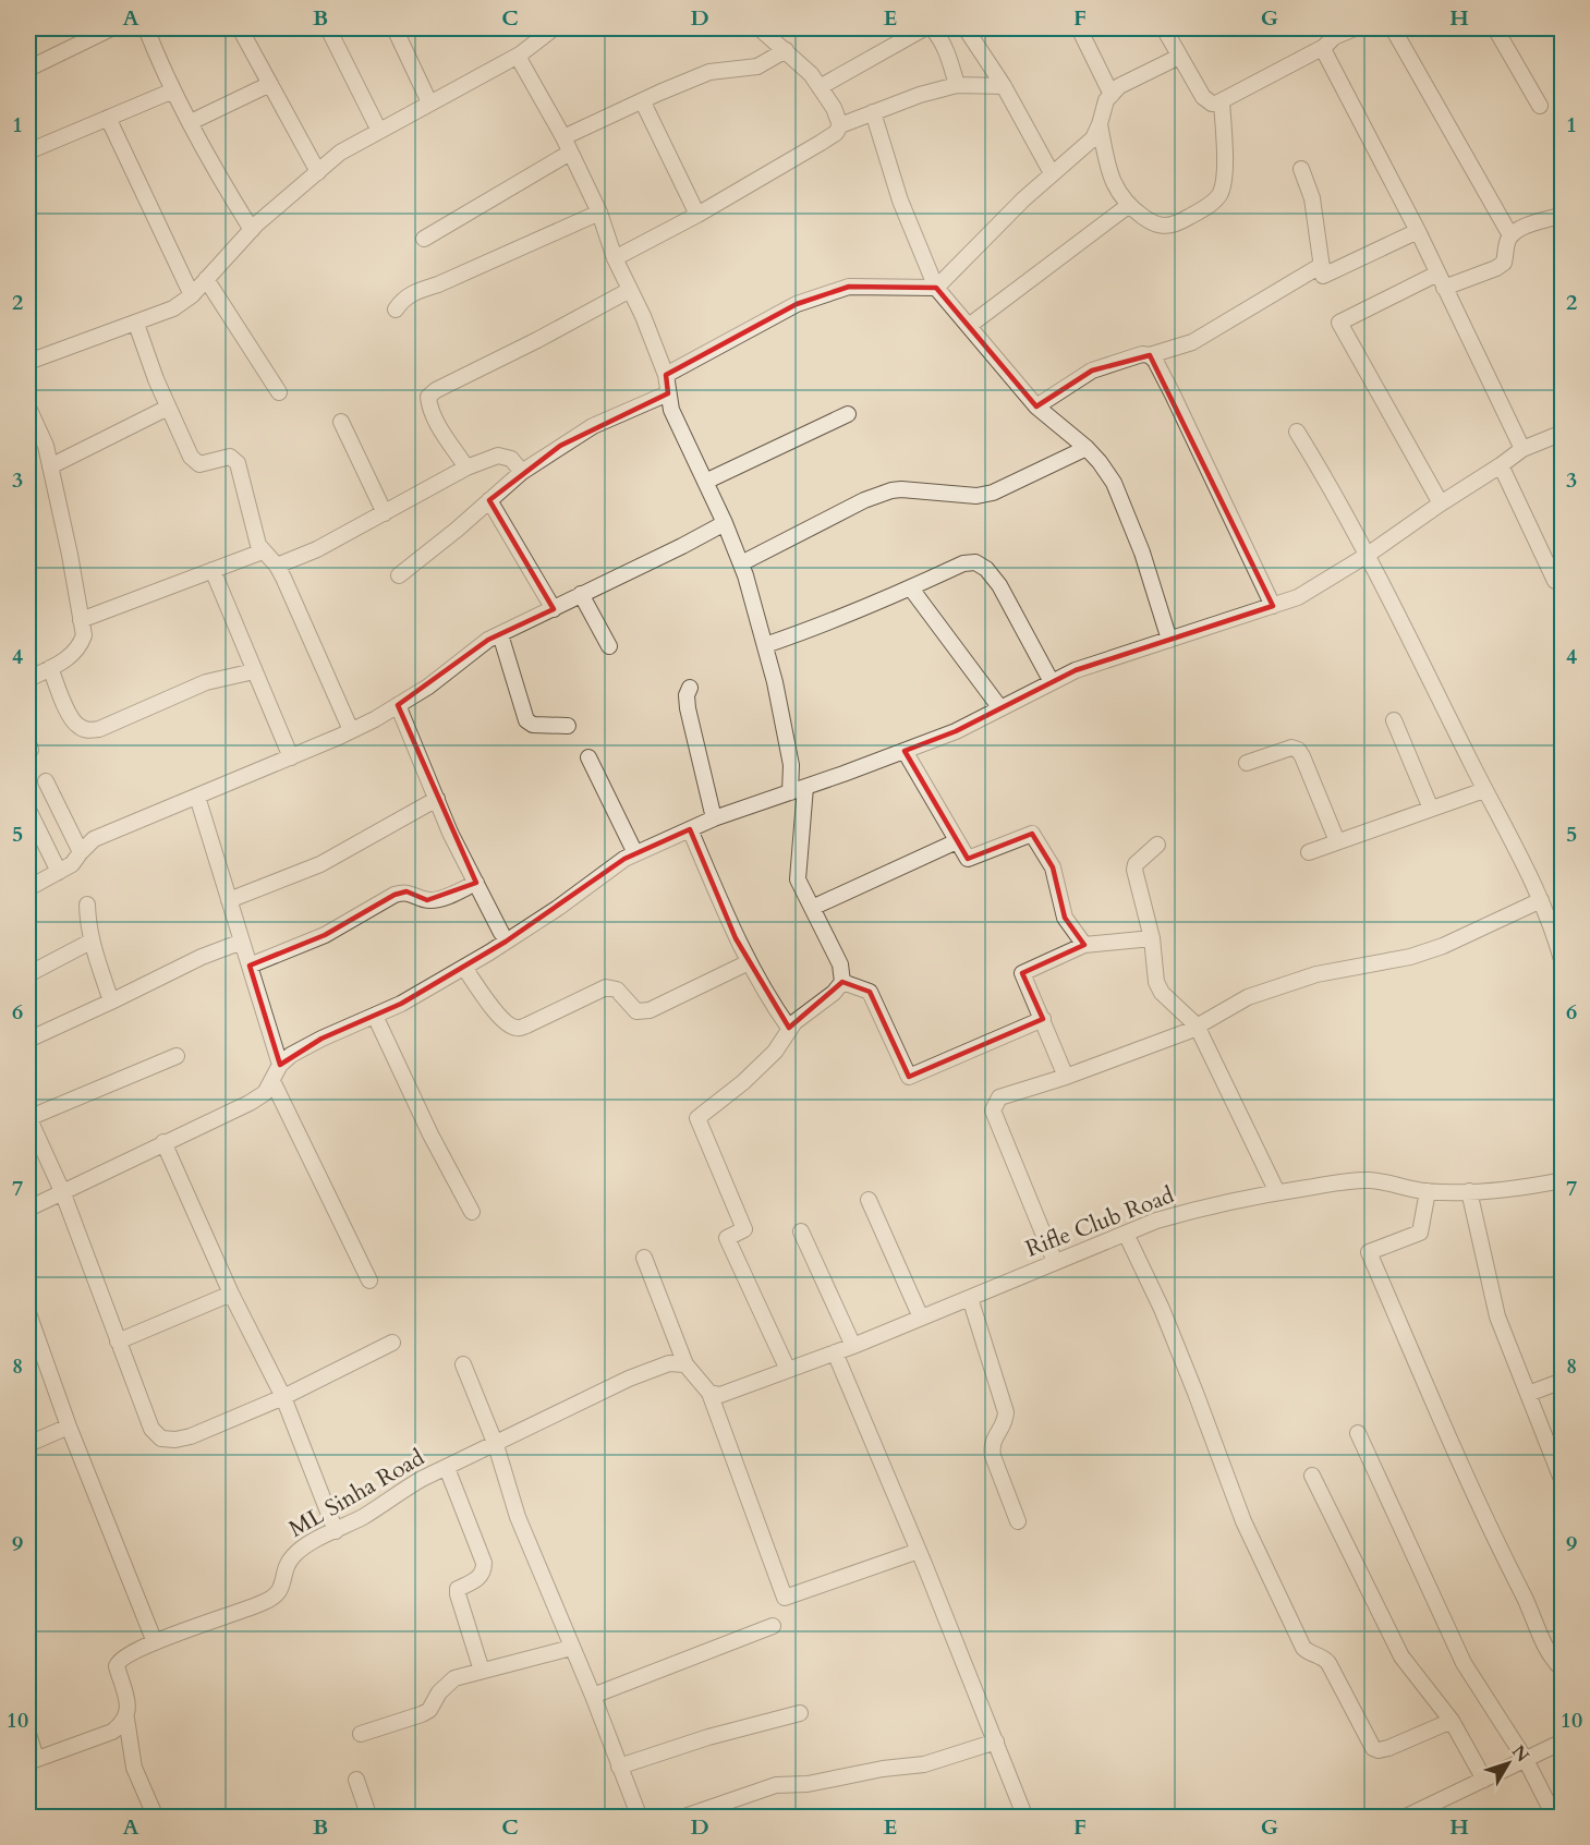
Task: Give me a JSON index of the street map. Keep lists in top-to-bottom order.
{
  "streets": {
    "street": ["Rifle Club Road", "ML Sinha Road"]
  },
  "north": "top right",
  "grid": {
    "columns": [
      "A",
      "B",
      "C",
      "D",
      "E",
      "F",
      "G",
      "H"
    ],
    "rows": [
      "1",
      "2",
      "3",
      "4",
      "5",
      "6",
      "7",
      "8",
      "9",
      "10"
    ]
  }
}
